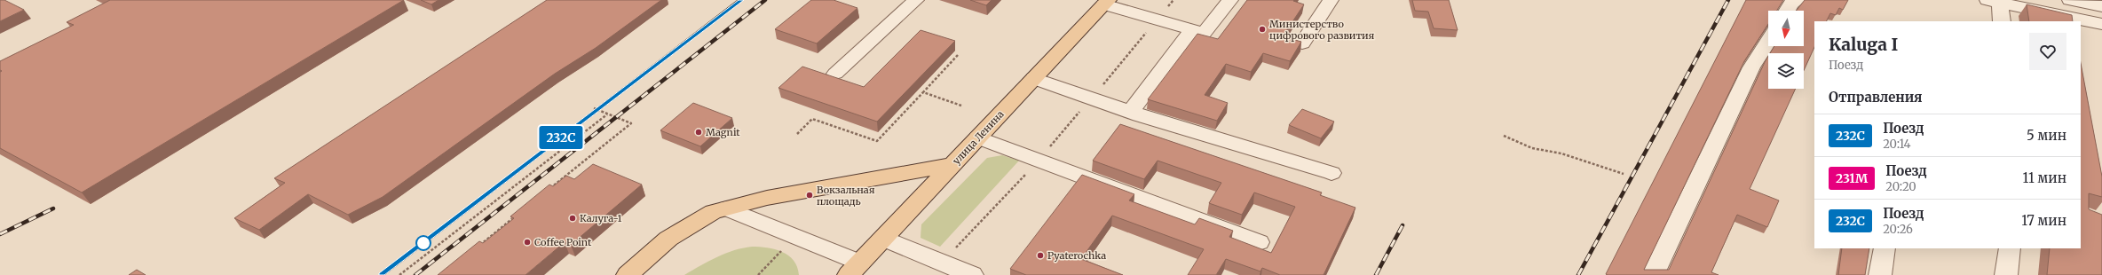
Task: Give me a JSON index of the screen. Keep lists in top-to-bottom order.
{
  "streets": {
    "main road": ["улица Ленина"]
  },
  "places": [
    "Министерство цифрового развития",
    "Magnit",
    "Вокзальная площадь",
    "Калуга-1",
    "Coffee Point",
    "Pyaterochka"
  ],
  "north": "bottom",
  "page": {
    "on_map": "232C",
    "heading": [
      ["Kaluga I", "Поезд"],
      "Отправления"
    ],
    "list": [
      {
        "mark": "232C",
        "name": "Поезд",
        "note": "20:14",
        "value": "5 мин"
      },
      {
        "mark": "231М",
        "name": "Поезд",
        "note": "20:20",
        "value": "11 мин"
      },
      {
        "mark": "232C",
        "name": "Поезд",
        "note": "20:26",
        "value": "17 мин"
      }
    ]
  }
}
